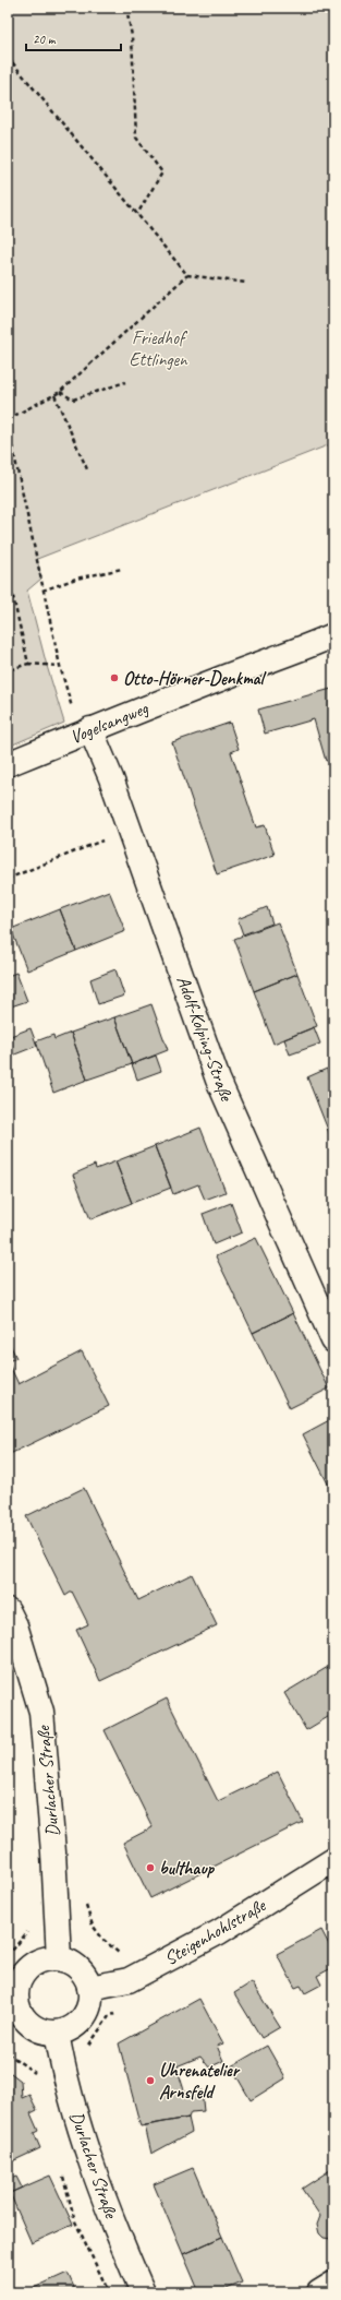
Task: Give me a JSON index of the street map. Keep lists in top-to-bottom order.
{
  "streets": {
    "street": [
      "Vogelsangweg",
      "Adolf-Kolping-Straße",
      "Durlacher Straße",
      "Steigenhohlstraße"
    ]
  },
  "crossings": [
    ["Vogelsangweg", "Adolf-Kolping-Straße"],
    ["Durlacher Straße", "Steigenhohlstraße"]
  ],
  "parks": ["Friedhof Ettlingen"],
  "places": ["Otto-Hörner-Denkmal", "bulthaup", "Uhrenatelier Arnsfeld"],
  "scale_bar": "20 m"
}
